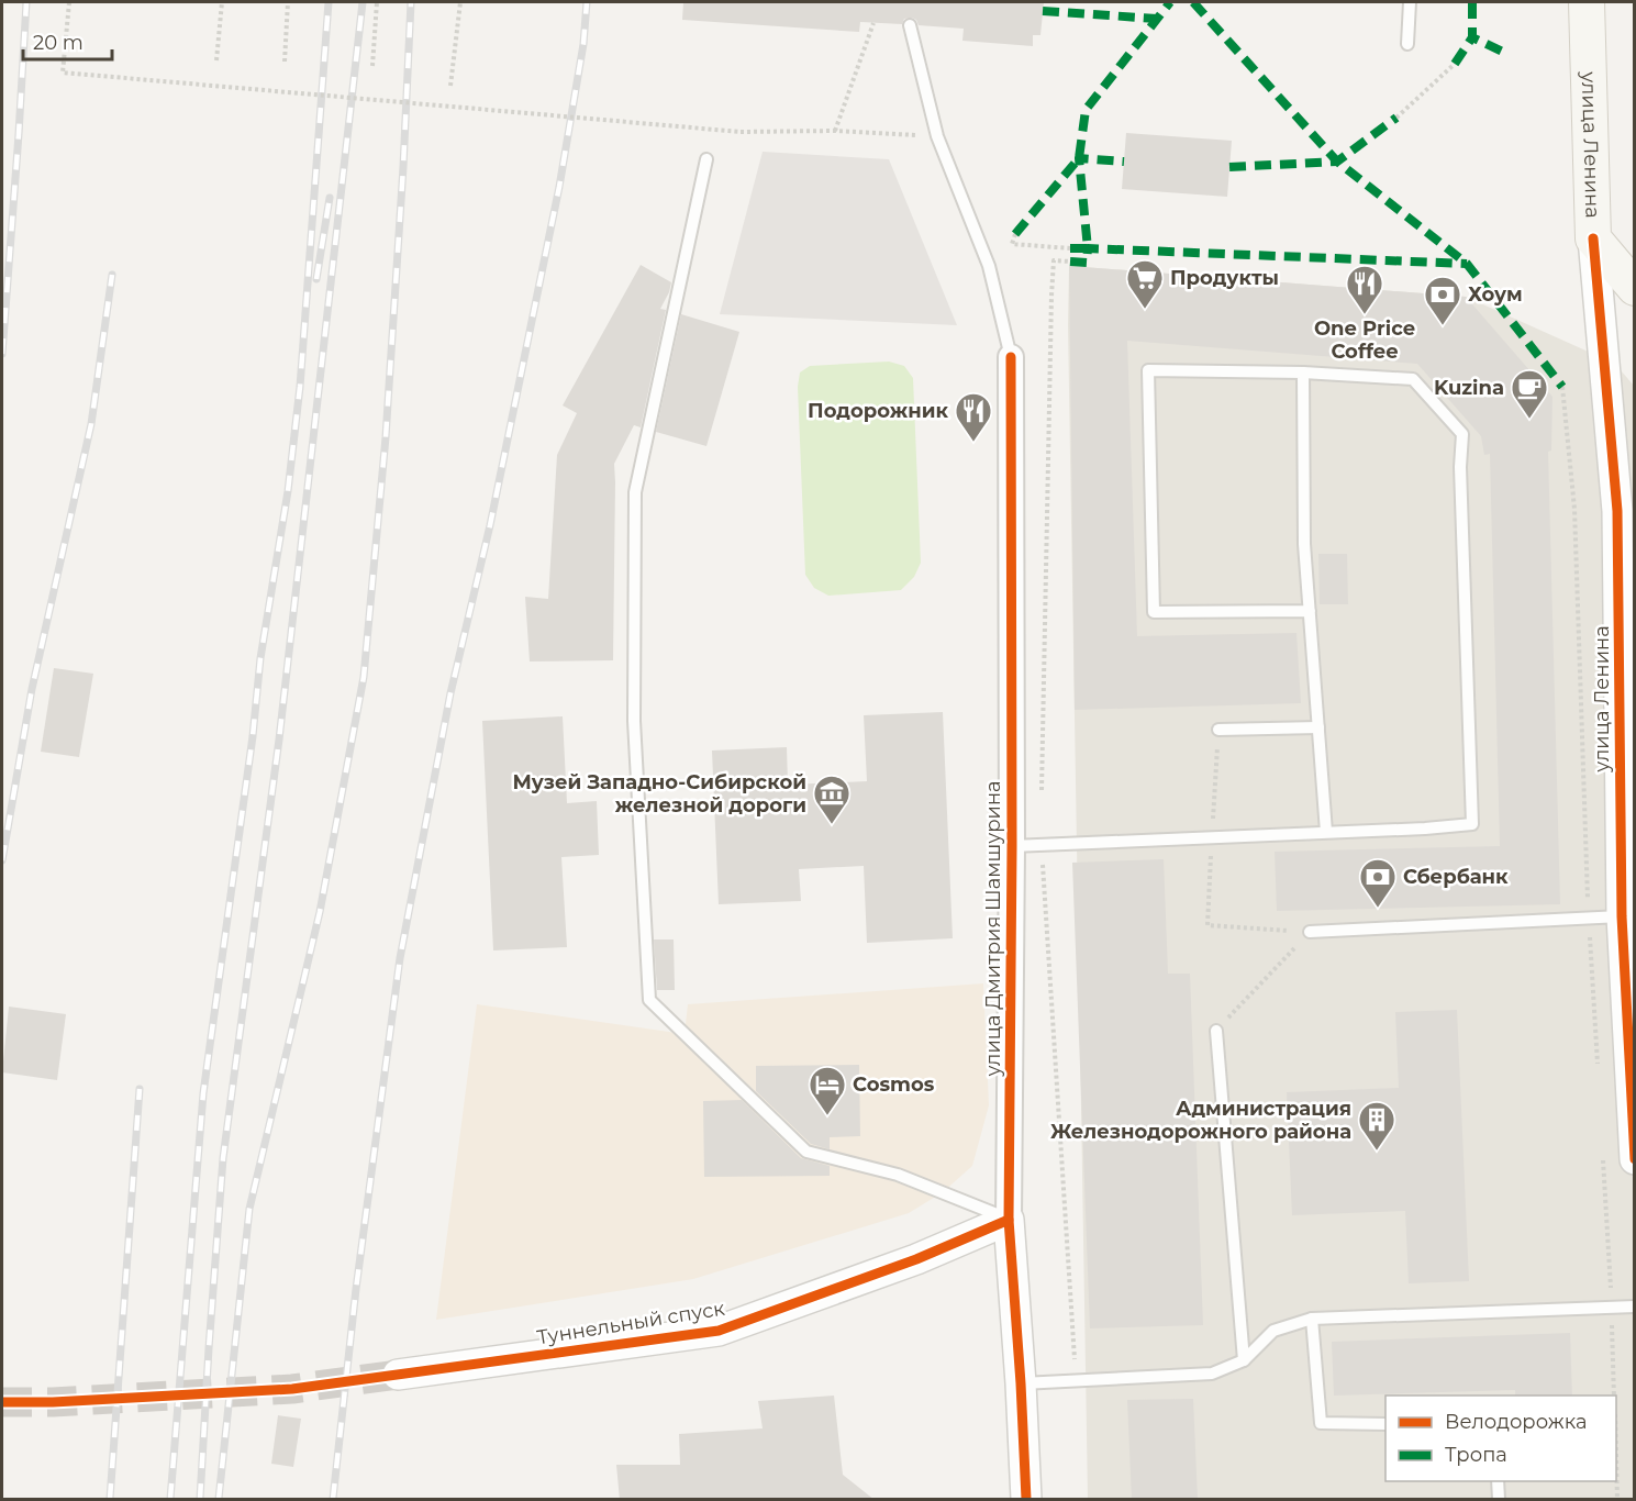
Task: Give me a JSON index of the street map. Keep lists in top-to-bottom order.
{
  "streets": {
    "main road": ["улица Ленина"],
    "street": ["улица Дмитрия Шамшурина", "Туннельный спуск"]
  },
  "crossings": [
    ["улица Дмитрия Шамшурина", "Туннельный спуск"]
  ],
  "places": {
    "supermarket": ["Продукты"],
    "restaurant": ["One Price Coffee", "Подорожник"],
    "bank": ["Хоум", "Сбербанк"],
    "cafe": ["Kuzina"],
    "museum": ["Музей Западно-Сибирской железной дороги"],
    "hotel": ["Cosmos"],
    "building": ["Администрация Железнодорожного района"]
  },
  "legend": ["Велодорожка", "Тропа"],
  "scale_bar": "20 m"
}
